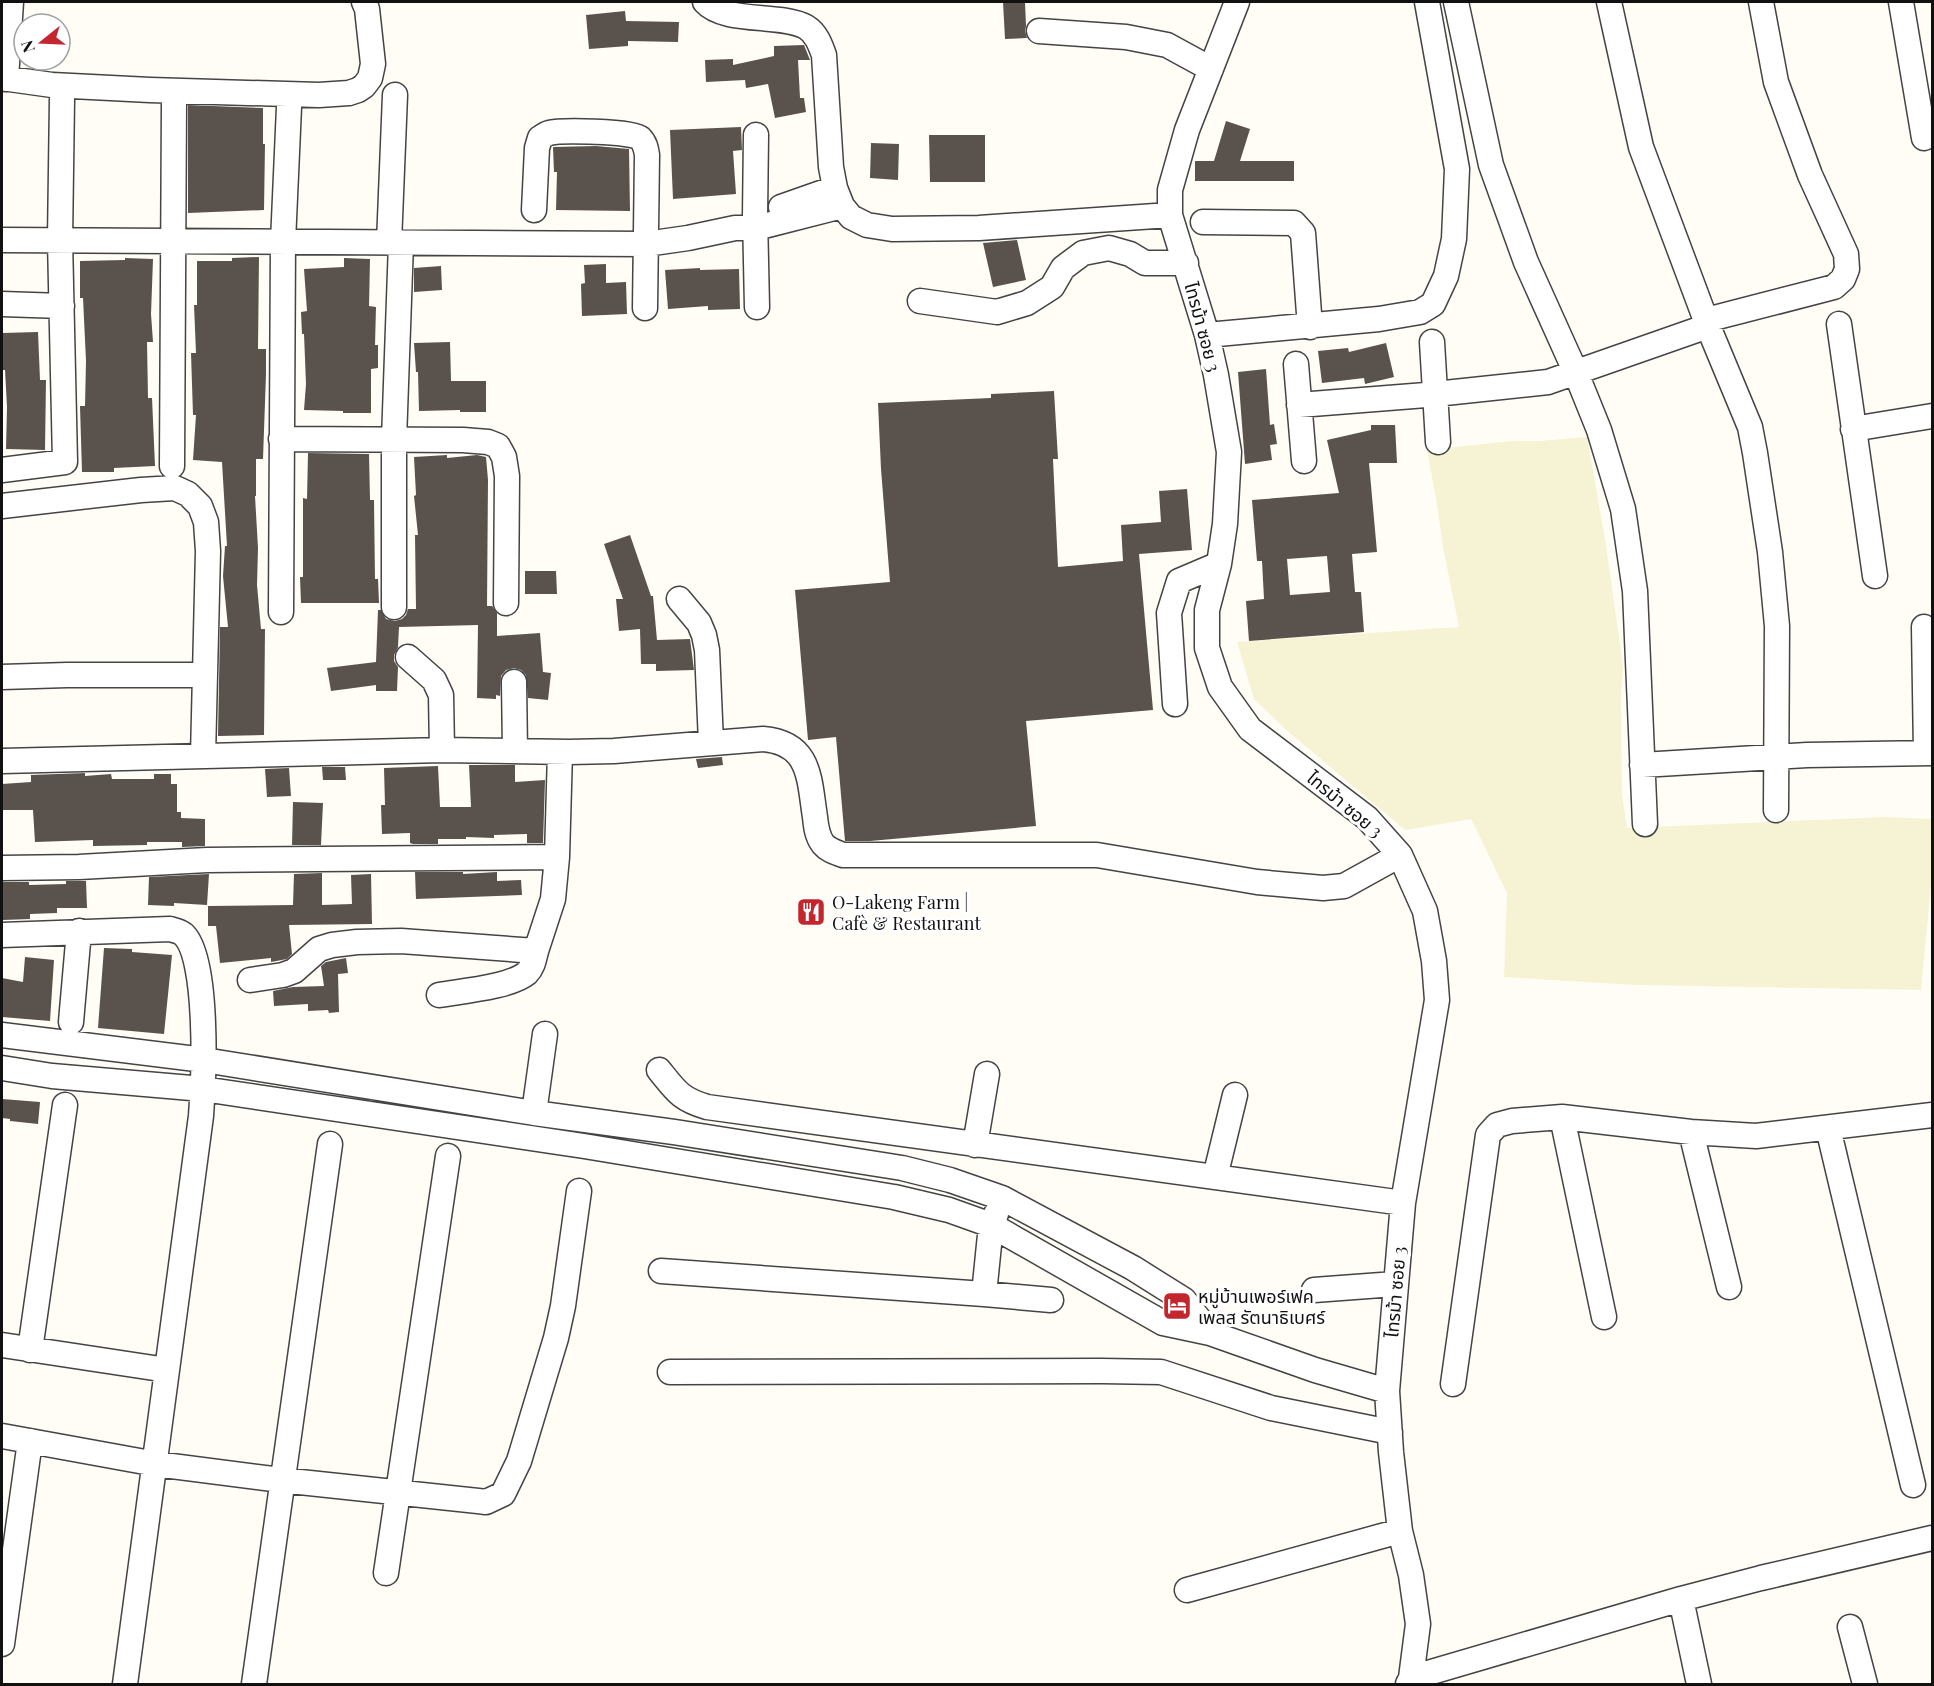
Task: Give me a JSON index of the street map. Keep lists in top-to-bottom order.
{
  "streets": {
    "street": ["ไทรม้า ซอย 3"]
  },
  "places": {
    "restaurant": ["O-Lakeng Farm | Cafè & Restaurant"],
    "hotel": ["หมู่บ้านเพอร์เฟค เพลส รัตนาธิเบศร์"]
  },
  "north": "left"
}
